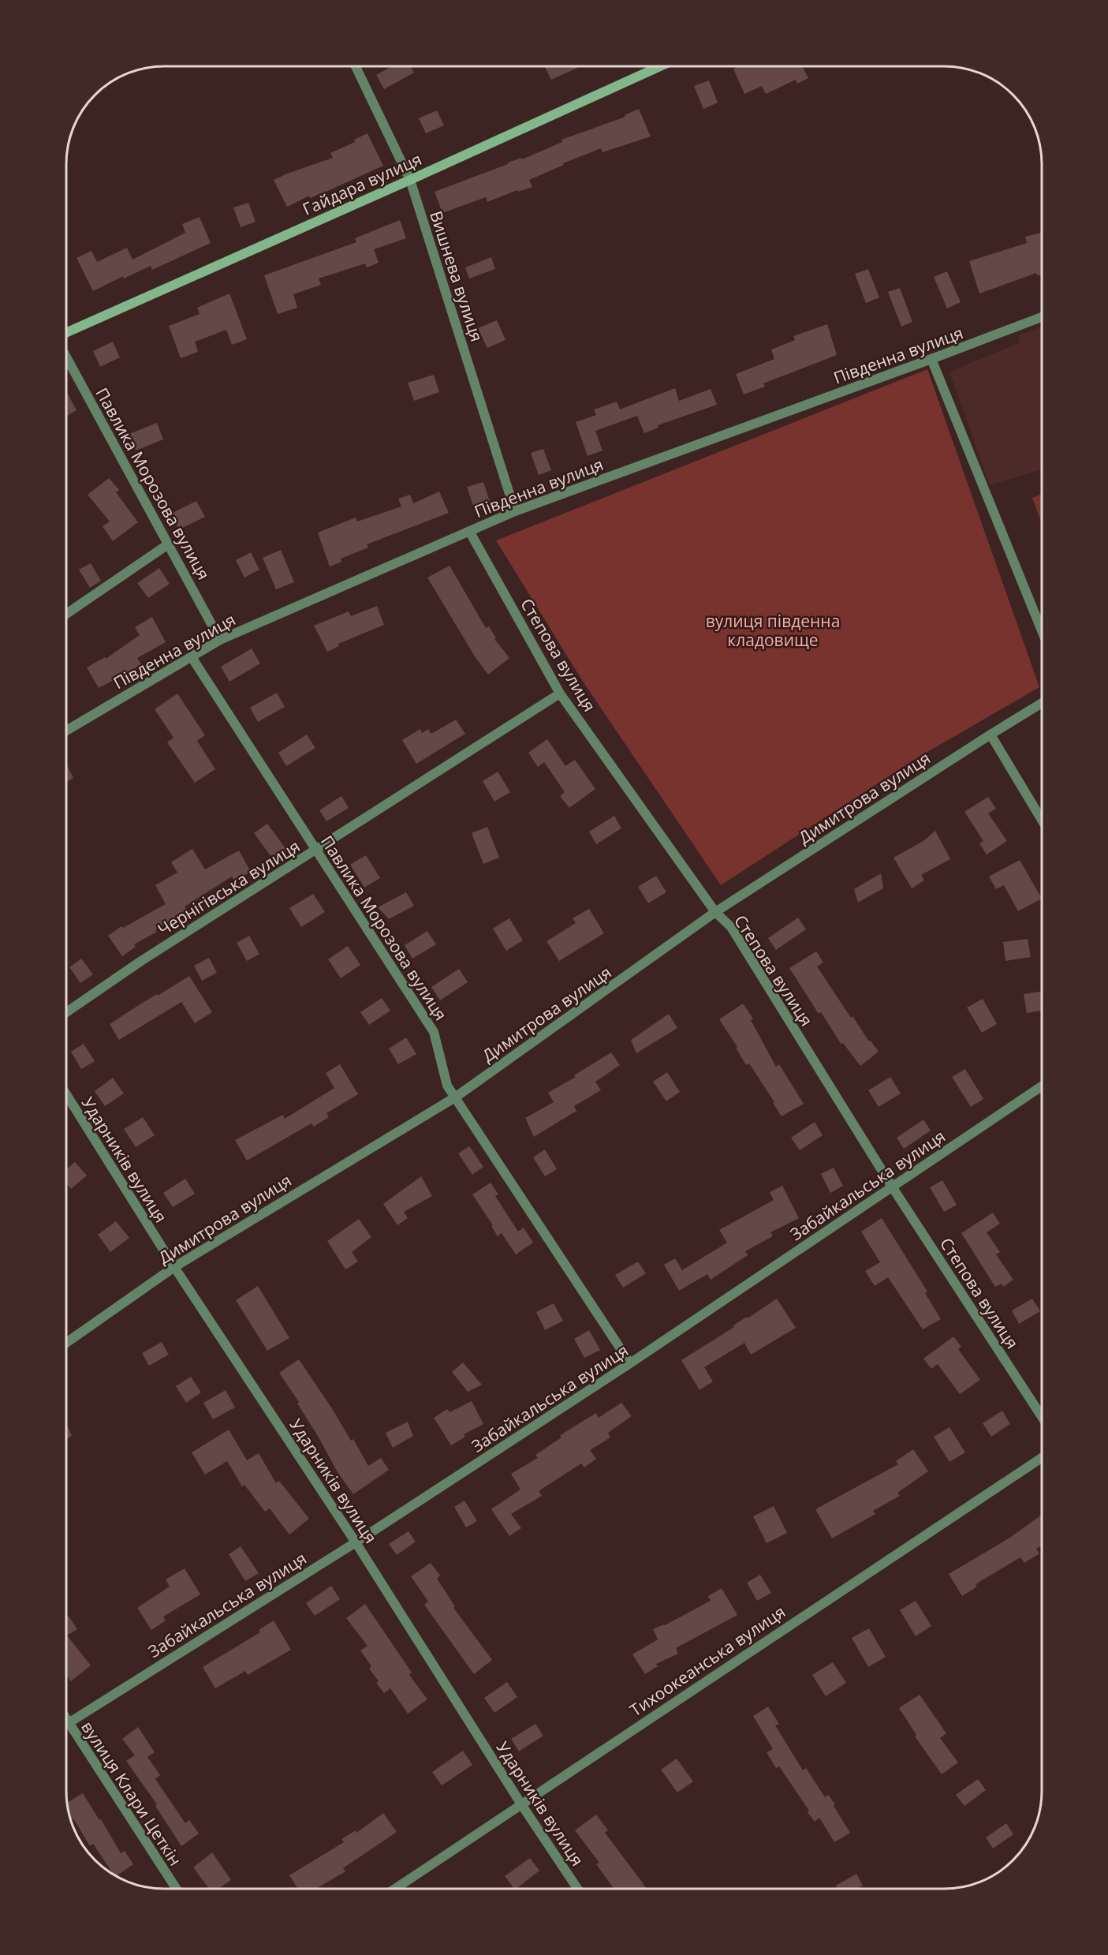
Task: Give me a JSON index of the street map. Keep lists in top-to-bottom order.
{
  "streets": {
    "street": [
      "Гайдара вулиця",
      "Вишнева вулиця",
      "Південна вулиця",
      "Павлика Морозова вулиця",
      "Степова вулиця",
      "Димитрова вулиця",
      "Чернігівська вулиця",
      "Ударників вулиця",
      "Забайкальська вулиця",
      "Тихоокеанська вулиця",
      "вулиця Клари Цеткін"
    ]
  },
  "crossings": [
    ["Гайдара вулиця", "Вишнева вулиця"],
    ["Вишнева вулиця", "Південна вулиця"],
    ["Південна вулиця", "Павлика Морозова вулиця"],
    ["Південна вулиця", "Степова вулиця"],
    ["Павлика Морозова вулиця", "Димитрова вулиця"],
    ["Павлика Морозова вулиця", "Чернігівська вулиця"],
    ["Павлика Морозова вулиця", "Забайкальська вулиця"],
    ["Степова вулиця", "Димитрова вулиця"],
    ["Степова вулиця", "Чернігівська вулиця"],
    ["Степова вулиця", "Забайкальська вулиця"],
    ["Димитрова вулиця", "Ударників вулиця"],
    ["Ударників вулиця", "Забайкальська вулиця"],
    ["Ударників вулиця", "Тихоокеанська вулиця"],
    ["Забайкальська вулиця", "вулиця Клари Цеткін"]
  ],
  "parks": ["вулиця південна кладовище"]
}
